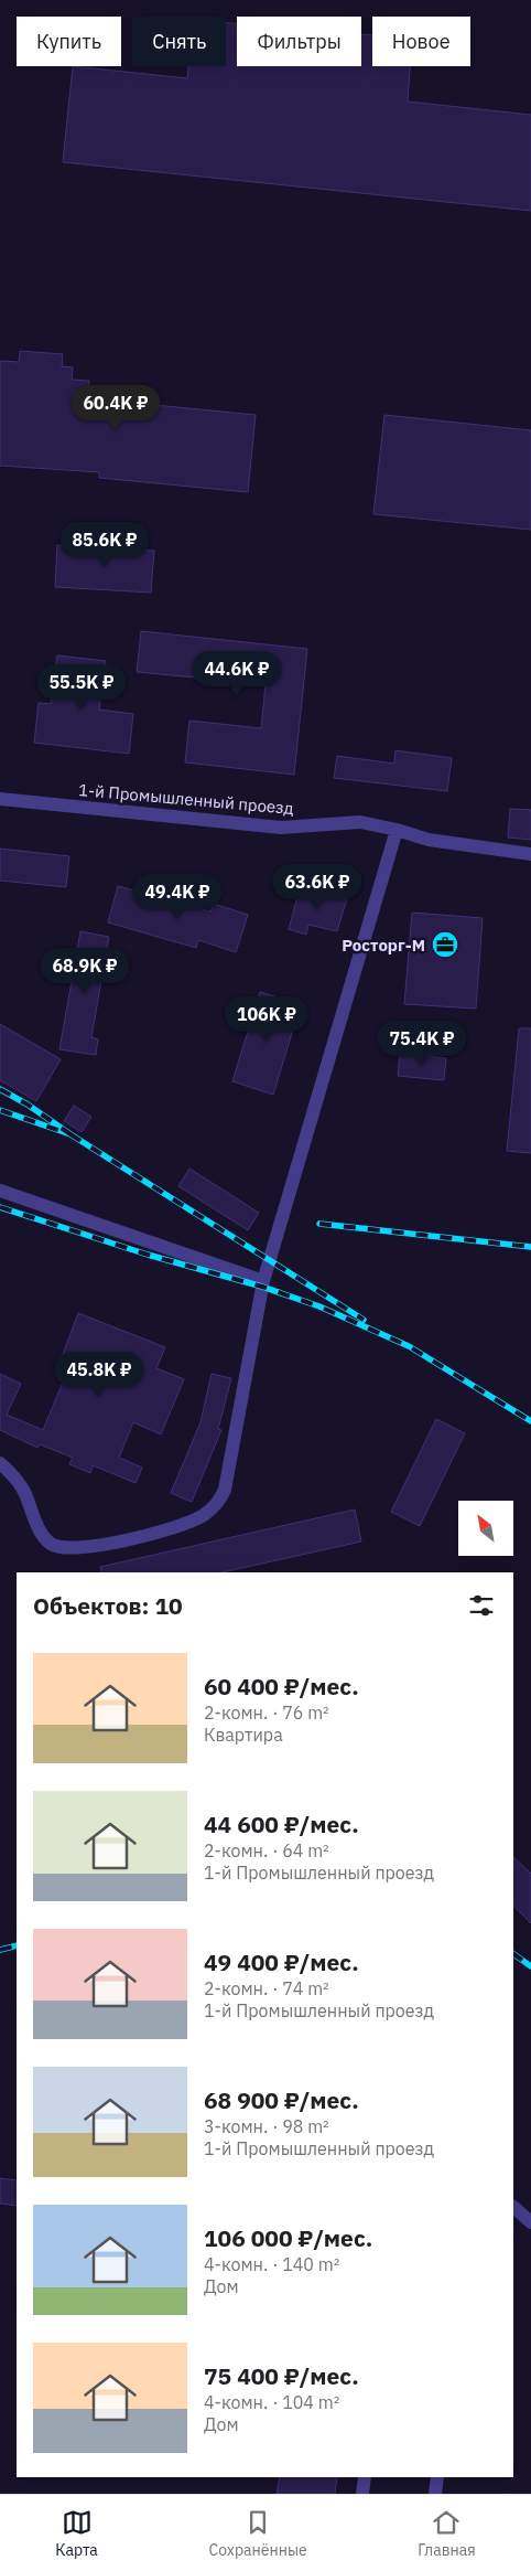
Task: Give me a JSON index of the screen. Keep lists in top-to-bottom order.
{
  "streets": {
    "street": ["1-й Промышленный проезд"]
  },
  "places": {
    "office": ["Росторг-М"]
  },
  "north": "top left",
  "page": {
    "chip": [
      "Купить",
      "Снять",
      "Фильтры",
      "Новое"
    ],
    "price": [
      "60.4K ₽",
      "85.6K ₽",
      "44.6K ₽",
      "55.5K ₽",
      "63.6K ₽",
      "49.4K ₽",
      "68.9K ₽",
      "106K ₽",
      "75.4K ₽",
      "45.8K ₽"
    ],
    "heading": "Объектов: 10",
    "list": [
      {
        "name": "60 400 ₽/мес.",
        "note": "2-комн. · 76 m² · Квартира"
      },
      {
        "name": "44 600 ₽/мес.",
        "note": "2-комн. · 64 m² · 1-й Промышленный проезд"
      },
      {
        "name": "49 400 ₽/мес.",
        "note": "2-комн. · 74 m² · 1-й Промышленный проезд"
      },
      {
        "name": "68 900 ₽/мес.",
        "note": "3-комн. · 98 m² · 1-й Промышленный проезд"
      },
      {
        "name": "106 000 ₽/мес.",
        "note": "4-комн. · 140 m² · Дом"
      },
      {
        "name": "75 400 ₽/мес.",
        "note": "4-комн. · 104 m² · Дом"
      }
    ],
    "tabs": ["Карта", "Сохранённые", "Главная"]
  }
}
